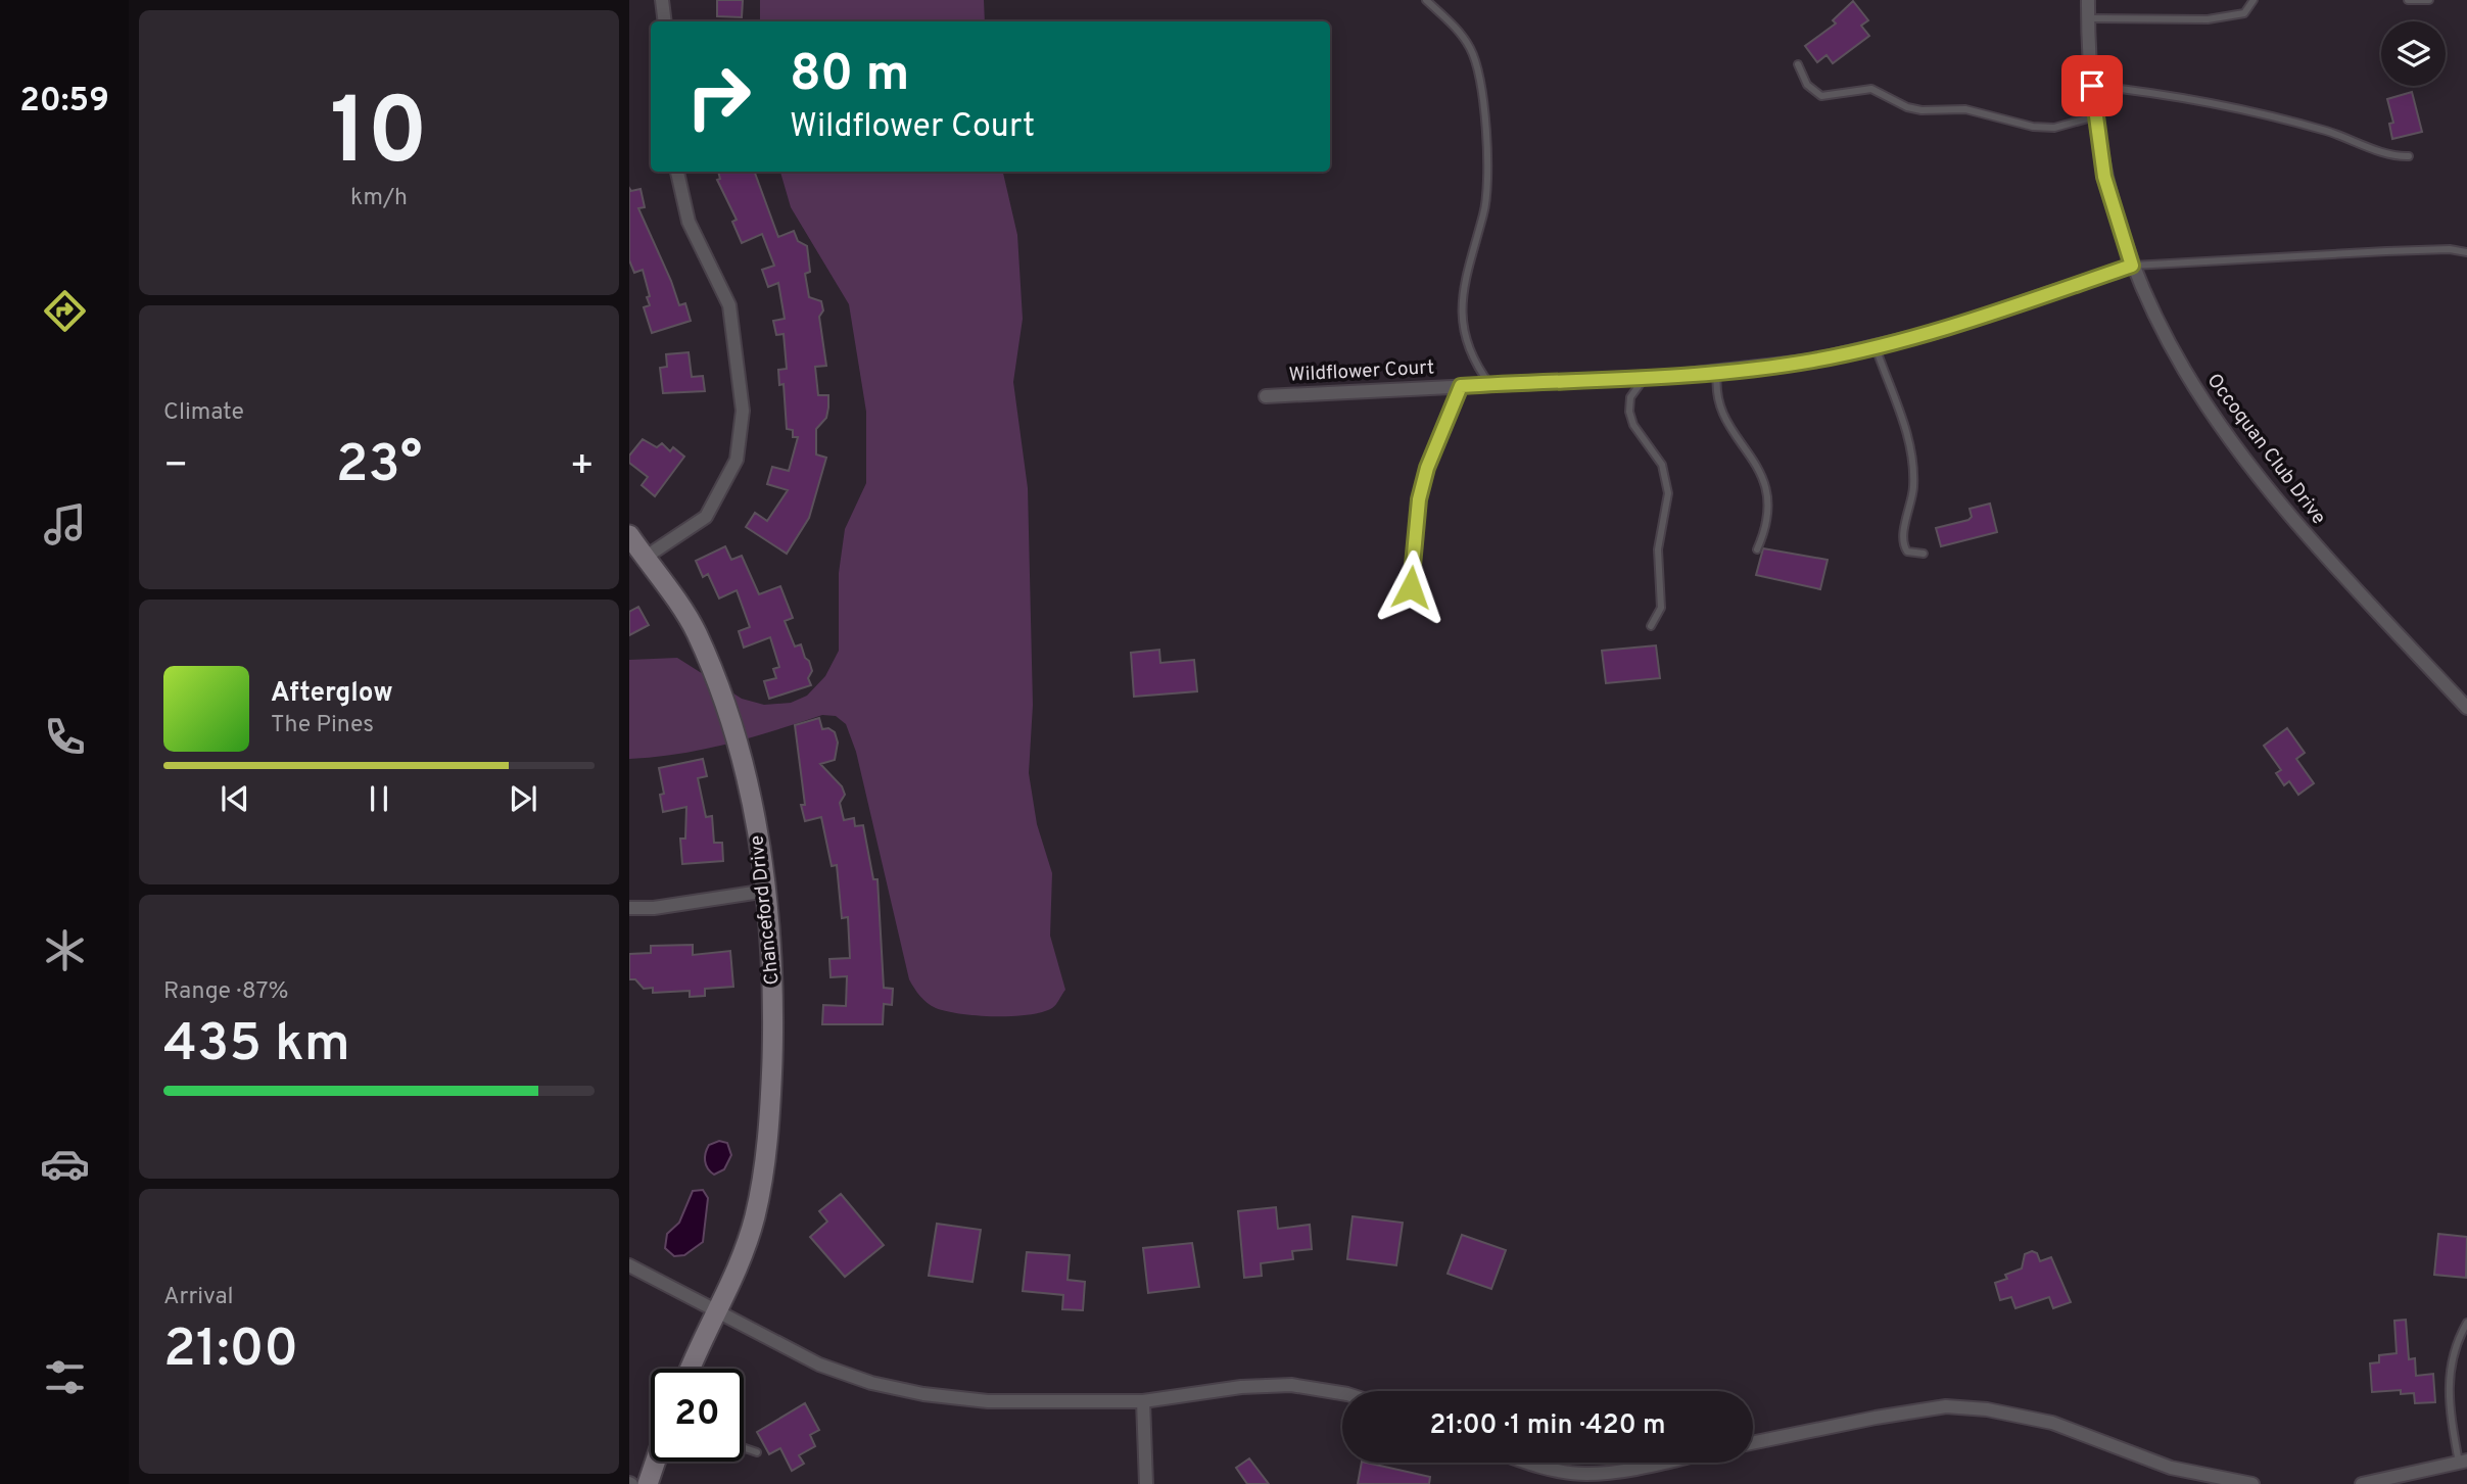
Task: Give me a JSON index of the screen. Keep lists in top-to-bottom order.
{
  "streets": {
    "street": ["Wildflower Court", "Occoquan Club Drive", "Chanceford Drive"]
  },
  "crossings": [
    ["Wildflower Court", "Occoquan Club Drive"]
  ],
  "page": {
    "tabs": "20:59",
    "tile": [
      ["10", "km/h"],
      "Climate",
      ["Range · 87%", "435 km"],
      ["Arrival", "21:00"]
    ],
    "turn": ["80 m", "Wildflower Court"],
    "heat": ["−", "23°", "+"],
    "song": ["Afterglow", "The Pines"],
    "limit": "20",
    "trip": "21:00 · 1 min · 420 m"
  }
}
